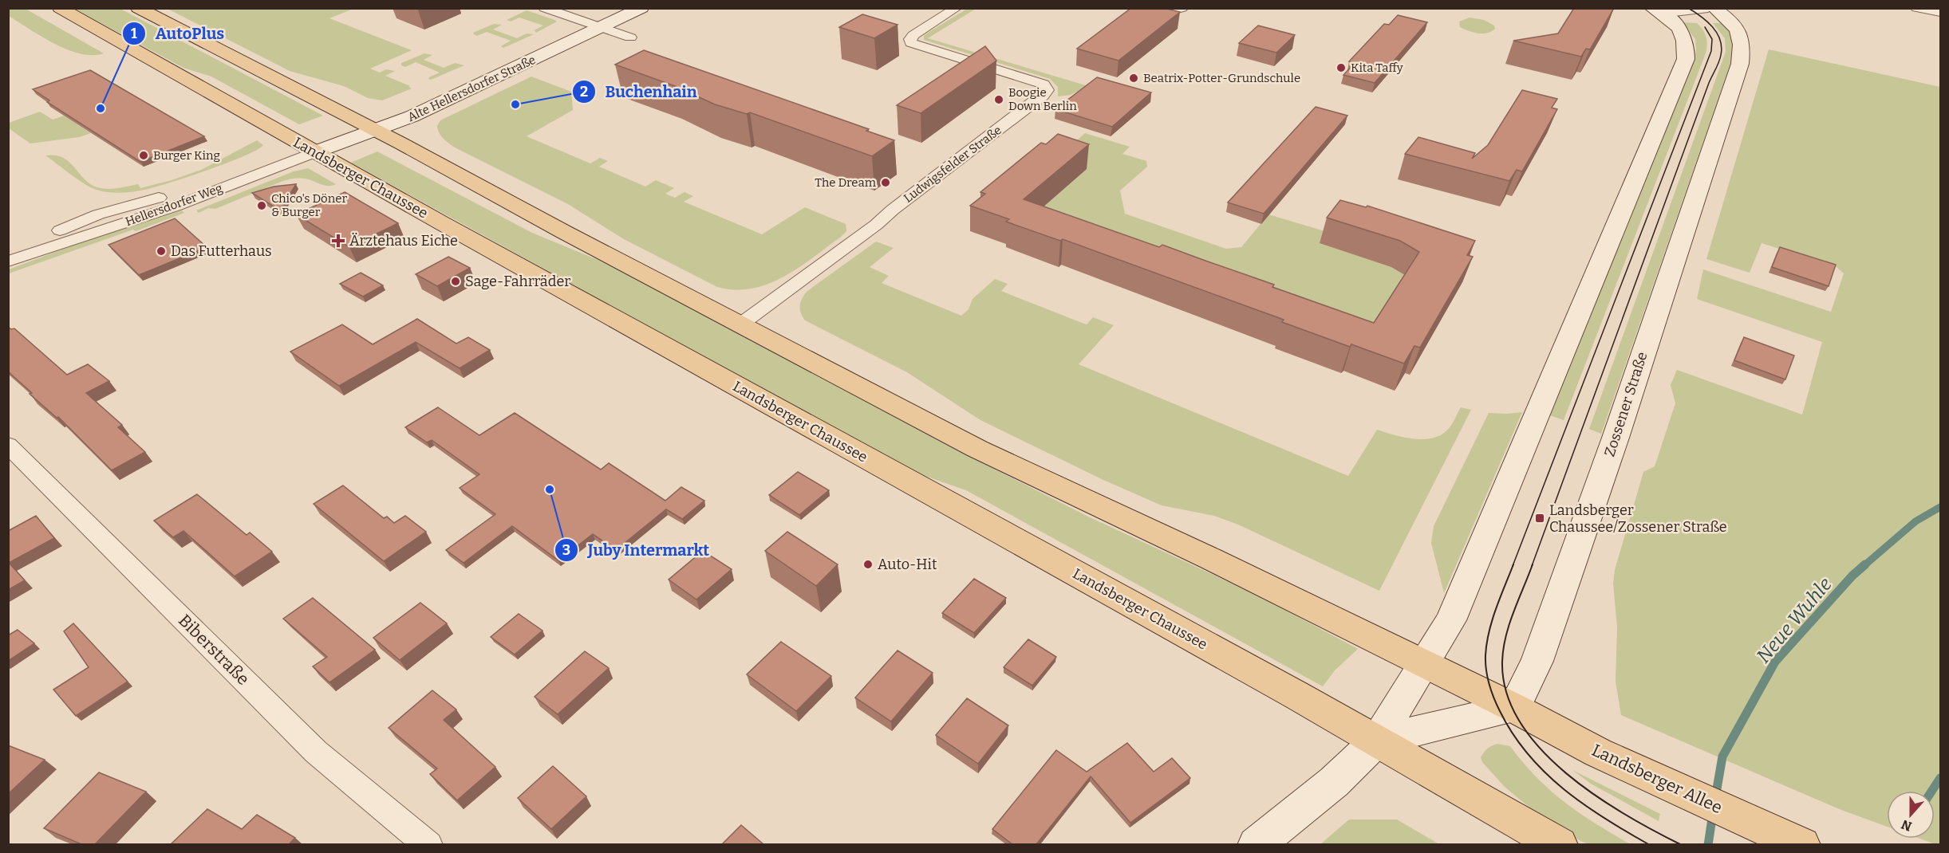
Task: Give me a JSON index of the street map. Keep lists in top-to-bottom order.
{
  "streets": {
    "main road": ["Landsberger Chaussee", "Landsberger Allee"],
    "street": [
      "Alte Hellersdorfer Straße",
      "Ludwigsfelder Straße",
      "Hellersdorfer Weg",
      "Zossener Straße",
      "Biberstraße"
    ]
  },
  "crossings": [
    ["Alte Hellersdorfer Straße", "Landsberger Chaussee"],
    ["Alte Hellersdorfer Straße", "Hellersdorfer Weg"],
    ["Landsberger Chaussee", "Hellersdorfer Weg"],
    ["Zossener Straße", "Landsberger Allee"]
  ],
  "water": ["Neue Wuhle"],
  "places": {
    "other": [
      "Kita Taffy",
      "Beatrix-Potter-Grundschule",
      "Boogie Down Berlin",
      "Buchenhain",
      "AutoPlus",
      "Burger King",
      "The Dream",
      "Chico's Döner & Burger",
      "Das Futterhaus",
      "Sage-Fahrräder",
      "Juby Intermarkt",
      "Auto-Hit"
    ],
    "health": ["Ärztehaus Eiche"],
    "transit": ["Landsberger Chaussee/Zossener Straße"]
  },
  "north": "bottom"
}
